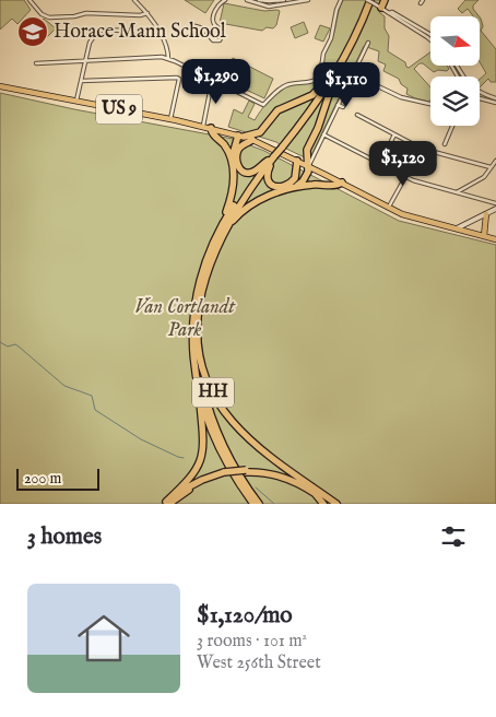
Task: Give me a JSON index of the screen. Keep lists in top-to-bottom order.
{
  "streets": {
    "highway": ["HH"],
    "main road": ["US 9"]
  },
  "parks": ["Van Cortlandt Park"],
  "places": {
    "school or university": ["Horace Mann School"]
  },
  "scale_bar": "200 m",
  "north": "right",
  "page": {
    "price": ["$1,290", "$1,110", "$1,120"],
    "scale": "200 m",
    "heading": "3 homes",
    "list": [
      {
        "name": "$1,120/mo",
        "note": "3 rooms · 101 m² · West 256th Street"
      }
    ]
  }
}
